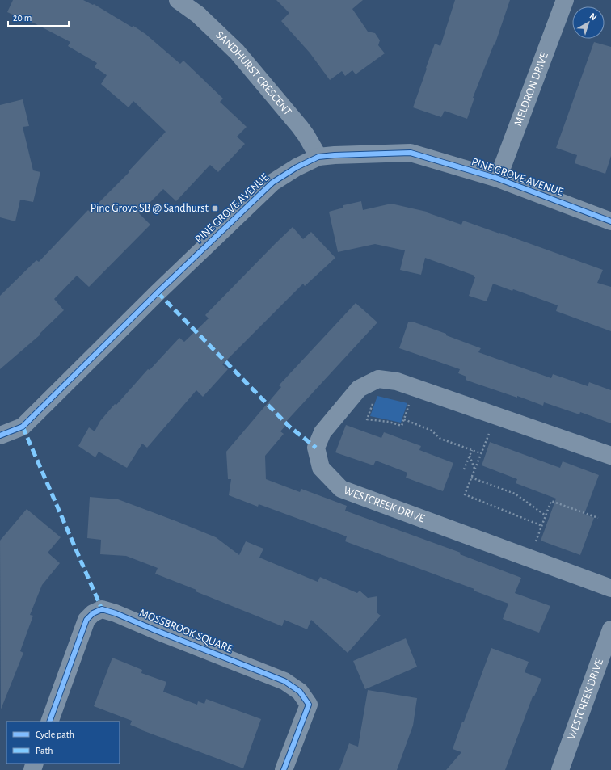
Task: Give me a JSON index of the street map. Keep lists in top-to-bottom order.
{
  "streets": {
    "street": [
      "SANDHURST CRESCENT",
      "MELDRON DRIVE",
      "PINE GROVE AVENUE",
      "WESTCREEK DRIVE",
      "MOSSBROOK SQUARE"
    ]
  },
  "crossings": [
    ["SANDHURST CRESCENT", "PINE GROVE AVENUE"],
    ["MELDRON DRIVE", "PINE GROVE AVENUE"]
  ],
  "places": {
    "transit": ["Pine Grove SB @ Sandhurst"]
  },
  "legend": ["Cycle path", "Path"],
  "scale_bar": "20 m",
  "north": "top right"
}
